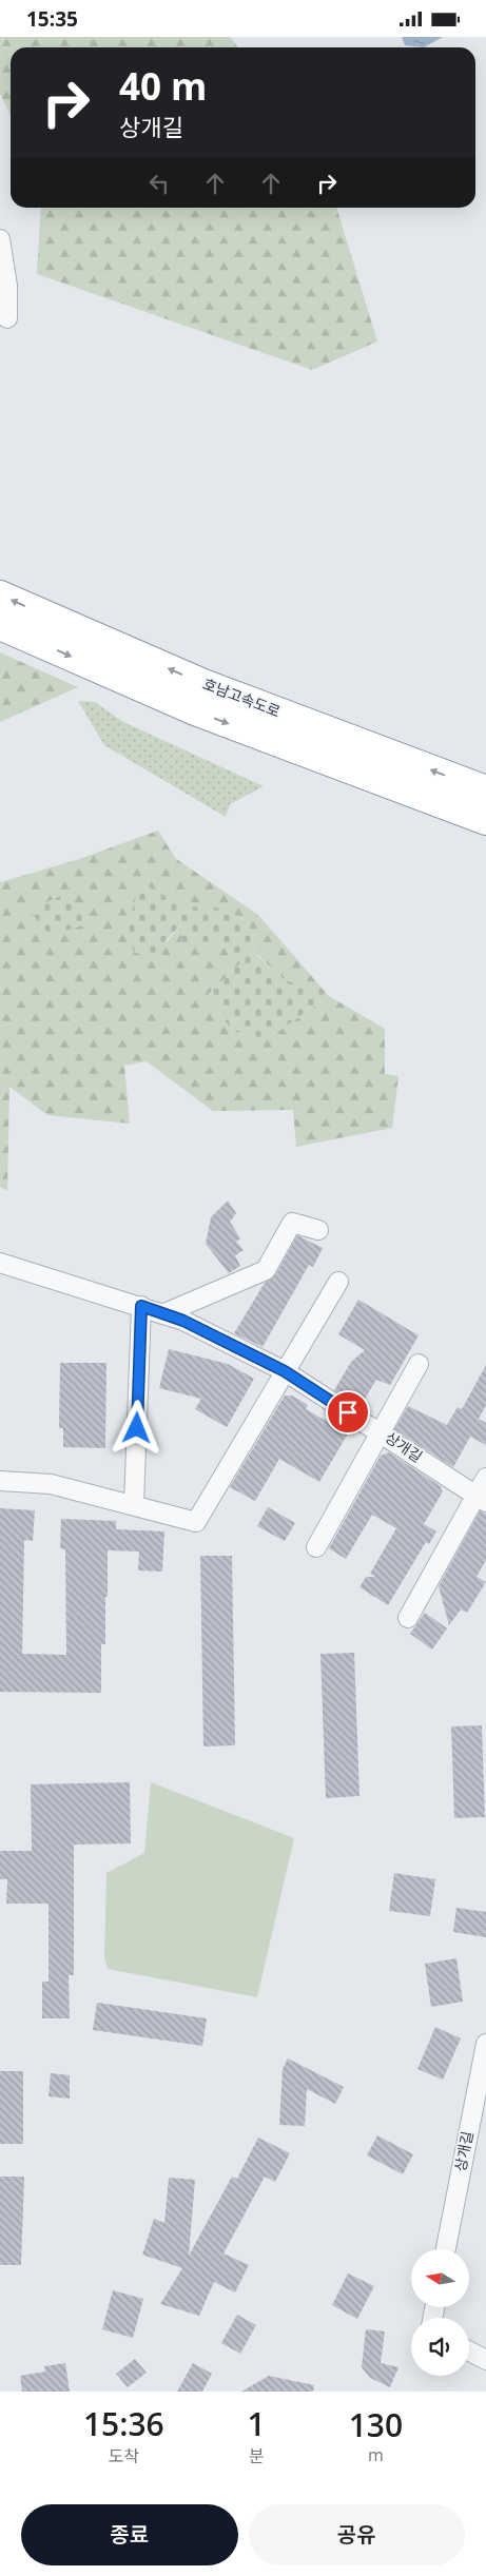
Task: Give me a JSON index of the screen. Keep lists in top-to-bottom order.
{
  "streets": {
    "highway": ["호남고속도로"],
    "street": ["상개길"]
  },
  "north": "left",
  "page": {
    "status": "15:35",
    "turn": ["40 m", "상개길"],
    "eta": [
      "15:36",
      "도착",
      "1",
      "분",
      "130",
      "m"
    ],
    "buttons": ["종료", "공유"]
  }
}
